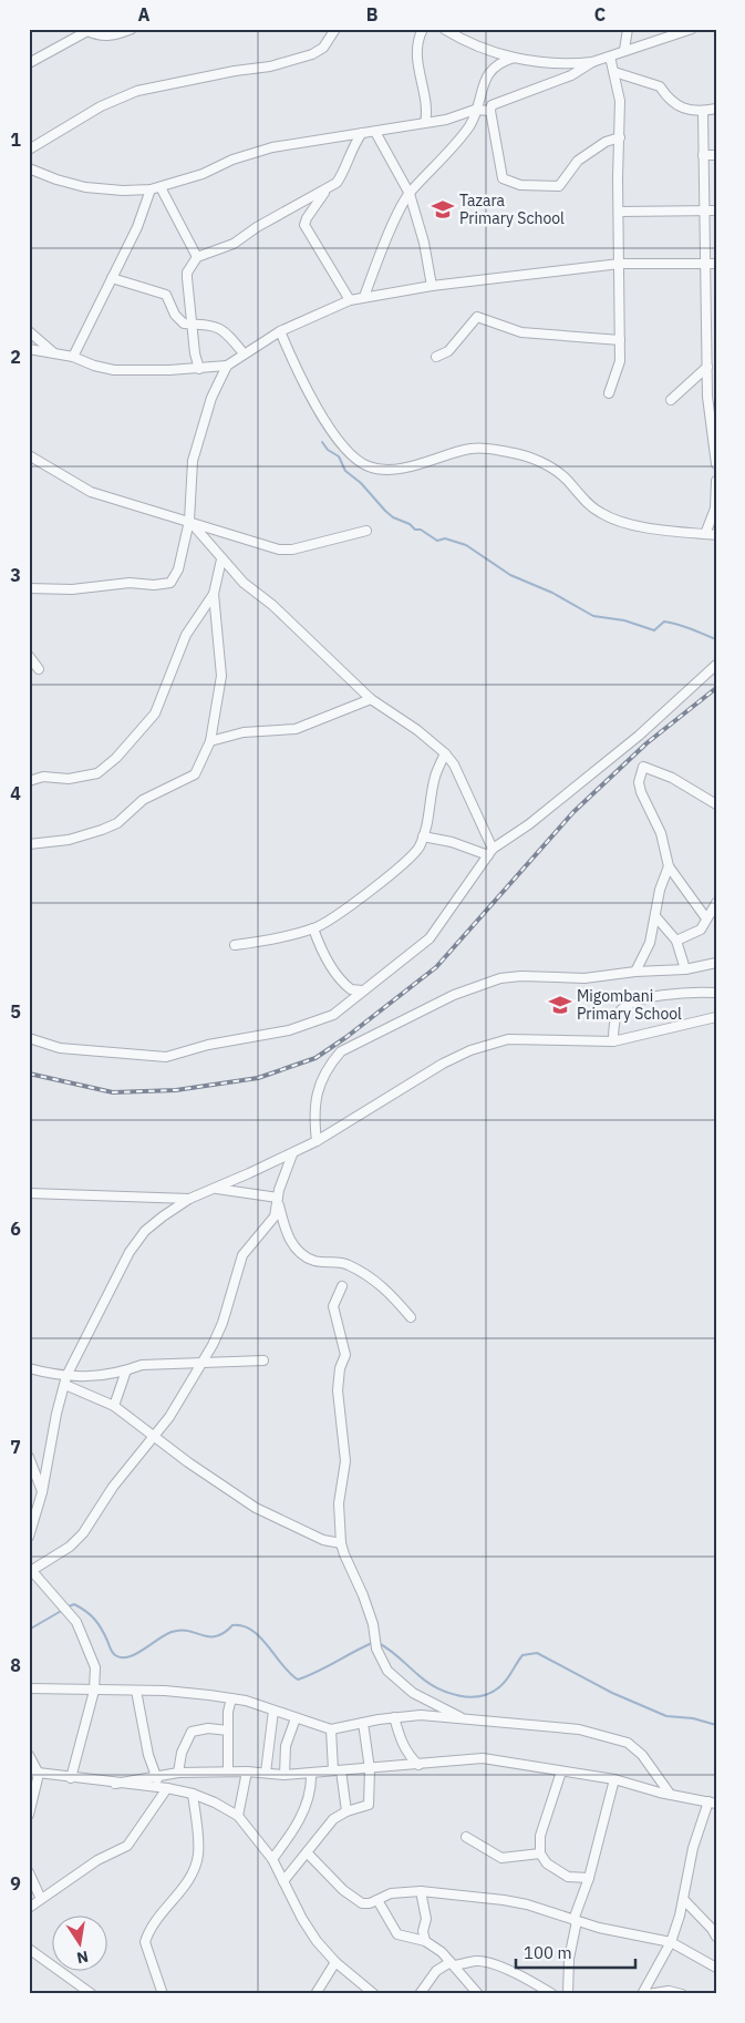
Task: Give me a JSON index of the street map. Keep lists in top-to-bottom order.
{
  "places": {
    "school or university": ["Tazara Primary School", "Migombani Primary School"]
  },
  "scale_bar": "100 m",
  "north": "bottom",
  "grid": {
    "columns": ["A", "B", "C"],
    "rows": [
      "1",
      "2",
      "3",
      "4",
      "5",
      "6",
      "7",
      "8",
      "9"
    ]
  }
}
